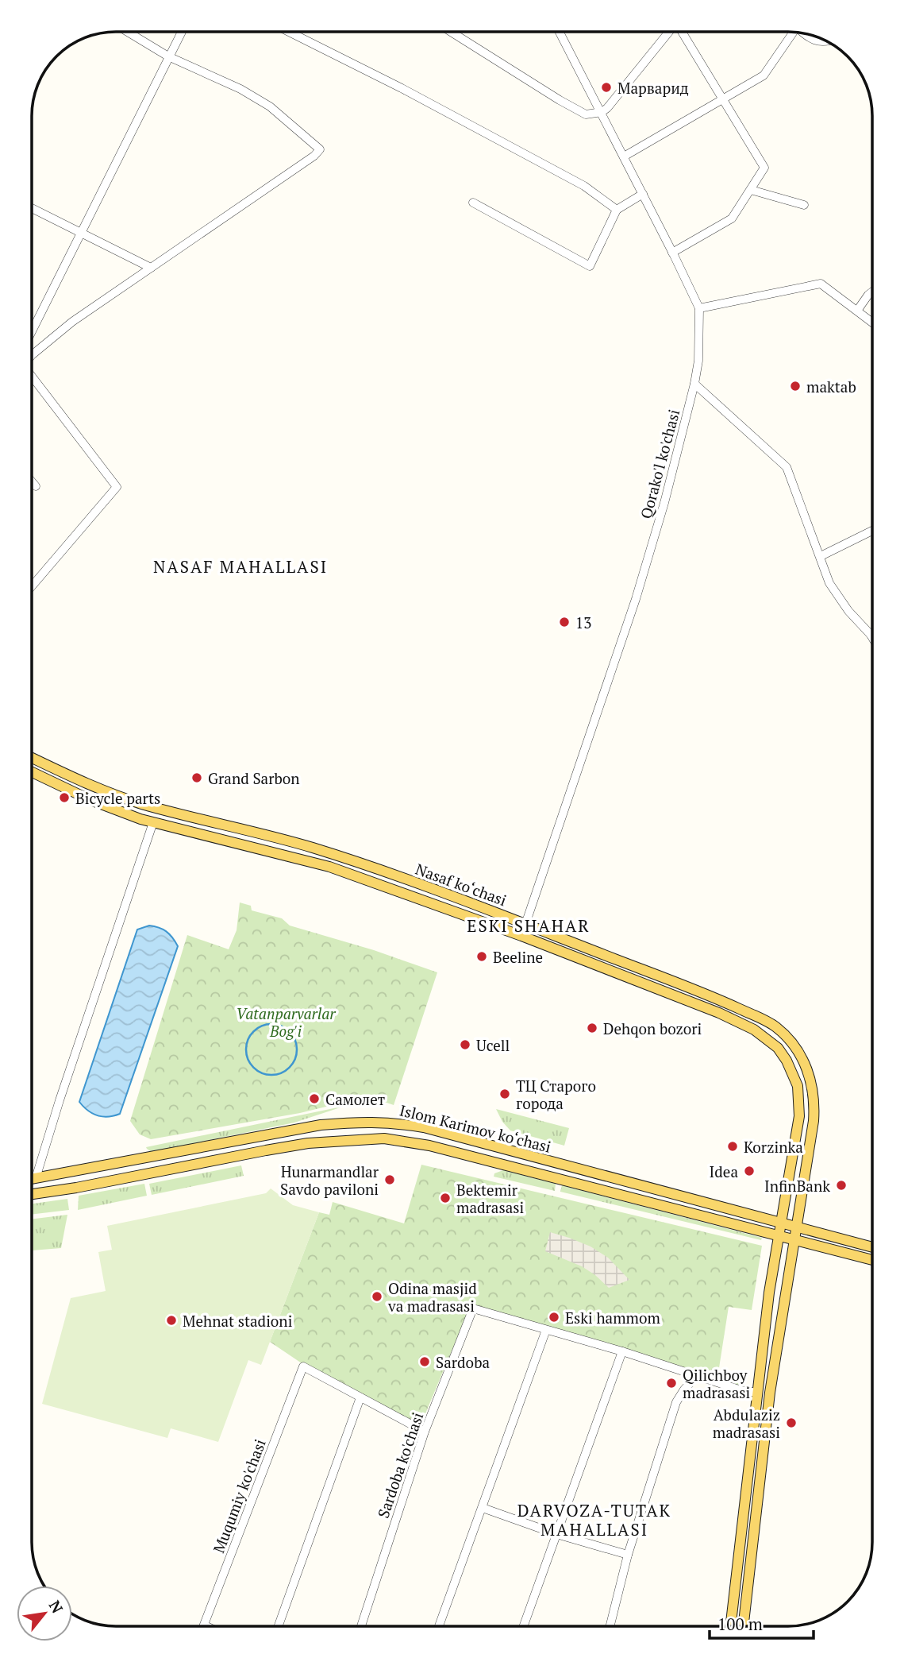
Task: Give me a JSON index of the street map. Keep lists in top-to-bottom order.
{
  "streets": {
    "main road": ["Nasaf ko‘chasi", "Islom Karimov ko‘chasi"],
    "street": ["Qorako'l ko'chasi", "Sardoba ko'chasi", "Muqumiy ko'chasi"]
  },
  "crossings": [
    ["Qorako'l ko'chasi", "Nasaf ko‘chasi"],
    ["Nasaf ko‘chasi", "Islom Karimov ko‘chasi"]
  ],
  "districts": ["NASAF MAHALLASI", "ESKI SHAHAR", "DARVOZA-TUTAK MAHALLASI"],
  "parks": ["Vatanparvarlar Bog'i"],
  "places": [
    "Марварид",
    "maktab",
    "13",
    "Grand Sarbon",
    "Bicycle parts",
    "Beeline",
    "Dehqon bozori",
    "Ucell",
    "ТЦ Старого города",
    "Самолет",
    "Korzinka",
    "Idea",
    "Hunarmandlar Savdo paviloni",
    "InfinBank",
    "Bektemir madrasasi",
    "Odina masjid va madrasasi",
    "Eski hammom",
    "Mehnat stadioni",
    "Sardoba",
    "Qilichboy madrasasi",
    "Abdulaziz madrasasi"
  ],
  "scale_bar": "100 m",
  "north": "top right"
}
